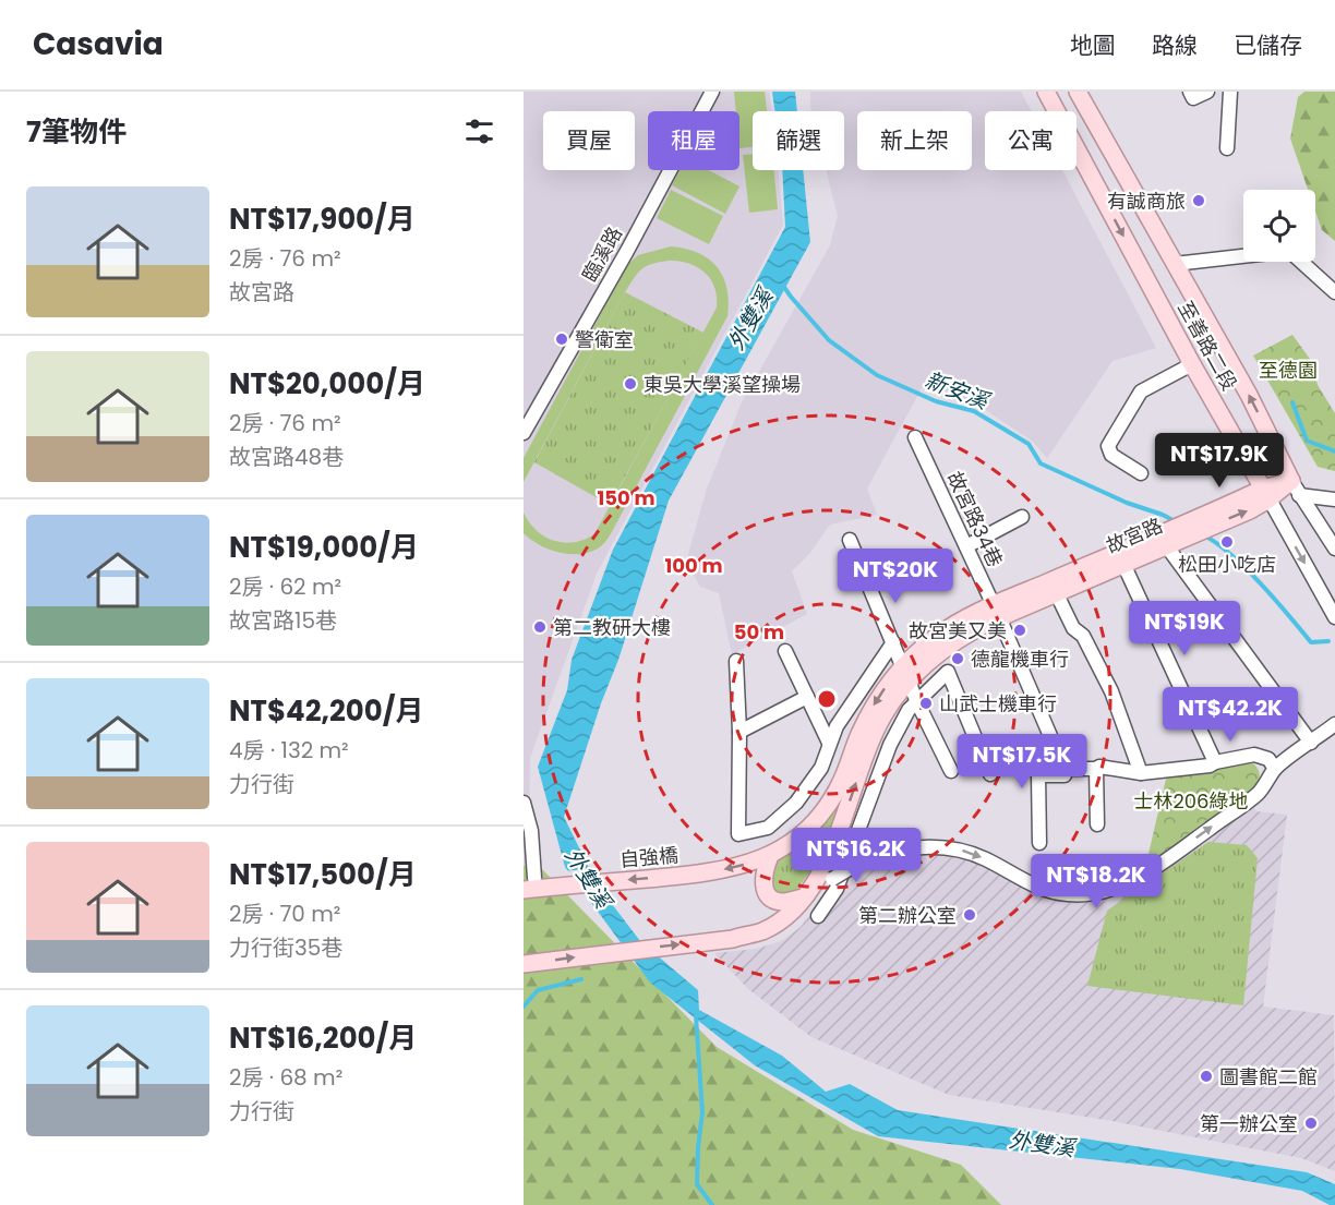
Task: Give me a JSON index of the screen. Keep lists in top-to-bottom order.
{
  "streets": {
    "main road": ["至善路二段", "故宮路", "自強橋"],
    "street": ["臨溪路", "故宮路34巷"]
  },
  "crossings": [
    ["至善路二段", "故宮路"],
    ["故宮路34巷", "故宮路"],
    ["故宮路", "自強橋"]
  ],
  "one_way": ["自強橋"],
  "water": ["外雙溪", "新安溪"],
  "parks": ["至德園", "士林206綠地"],
  "places": [
    "有誠商旅",
    "警衛室",
    "東吳大學溪望操場",
    "松田小吃店",
    "第二教研大樓",
    "故宮美又美",
    "德龍機車行",
    "山武士機車行",
    "第二辦公室",
    "圖書館二館",
    "第一辦公室"
  ],
  "page": {
    "header": "Casavia",
    "nav": ["地圖", "路線", "已儲存"],
    "heading": "7筆物件",
    "chip": [
      "買屋",
      "租屋",
      "篩選",
      "新上架",
      "公寓"
    ],
    "list": [
      {
        "name": "NT$17,900/月",
        "note": "2房 · 76 m² · 故宮路"
      },
      {
        "name": "NT$20,000/月",
        "note": "2房 · 76 m² · 故宮路48巷"
      },
      {
        "name": "NT$19,000/月",
        "note": "2房 · 62 m² · 故宮路15巷"
      },
      {
        "name": "NT$42,200/月",
        "note": "4房 · 132 m² · 力行街"
      },
      {
        "name": "NT$17,500/月",
        "note": "2房 · 70 m² · 力行街35巷"
      },
      {
        "name": "NT$16,200/月",
        "note": "2房 · 68 m² · 力行街"
      }
    ],
    "price": [
      "NT$17.9K",
      "NT$20K",
      "NT$19K",
      "NT$42.2K",
      "NT$17.5K",
      "NT$16.2K",
      "NT$18.2K"
    ]
  },
  "rings": ["150 m", "100 m", "50 m"]
}
